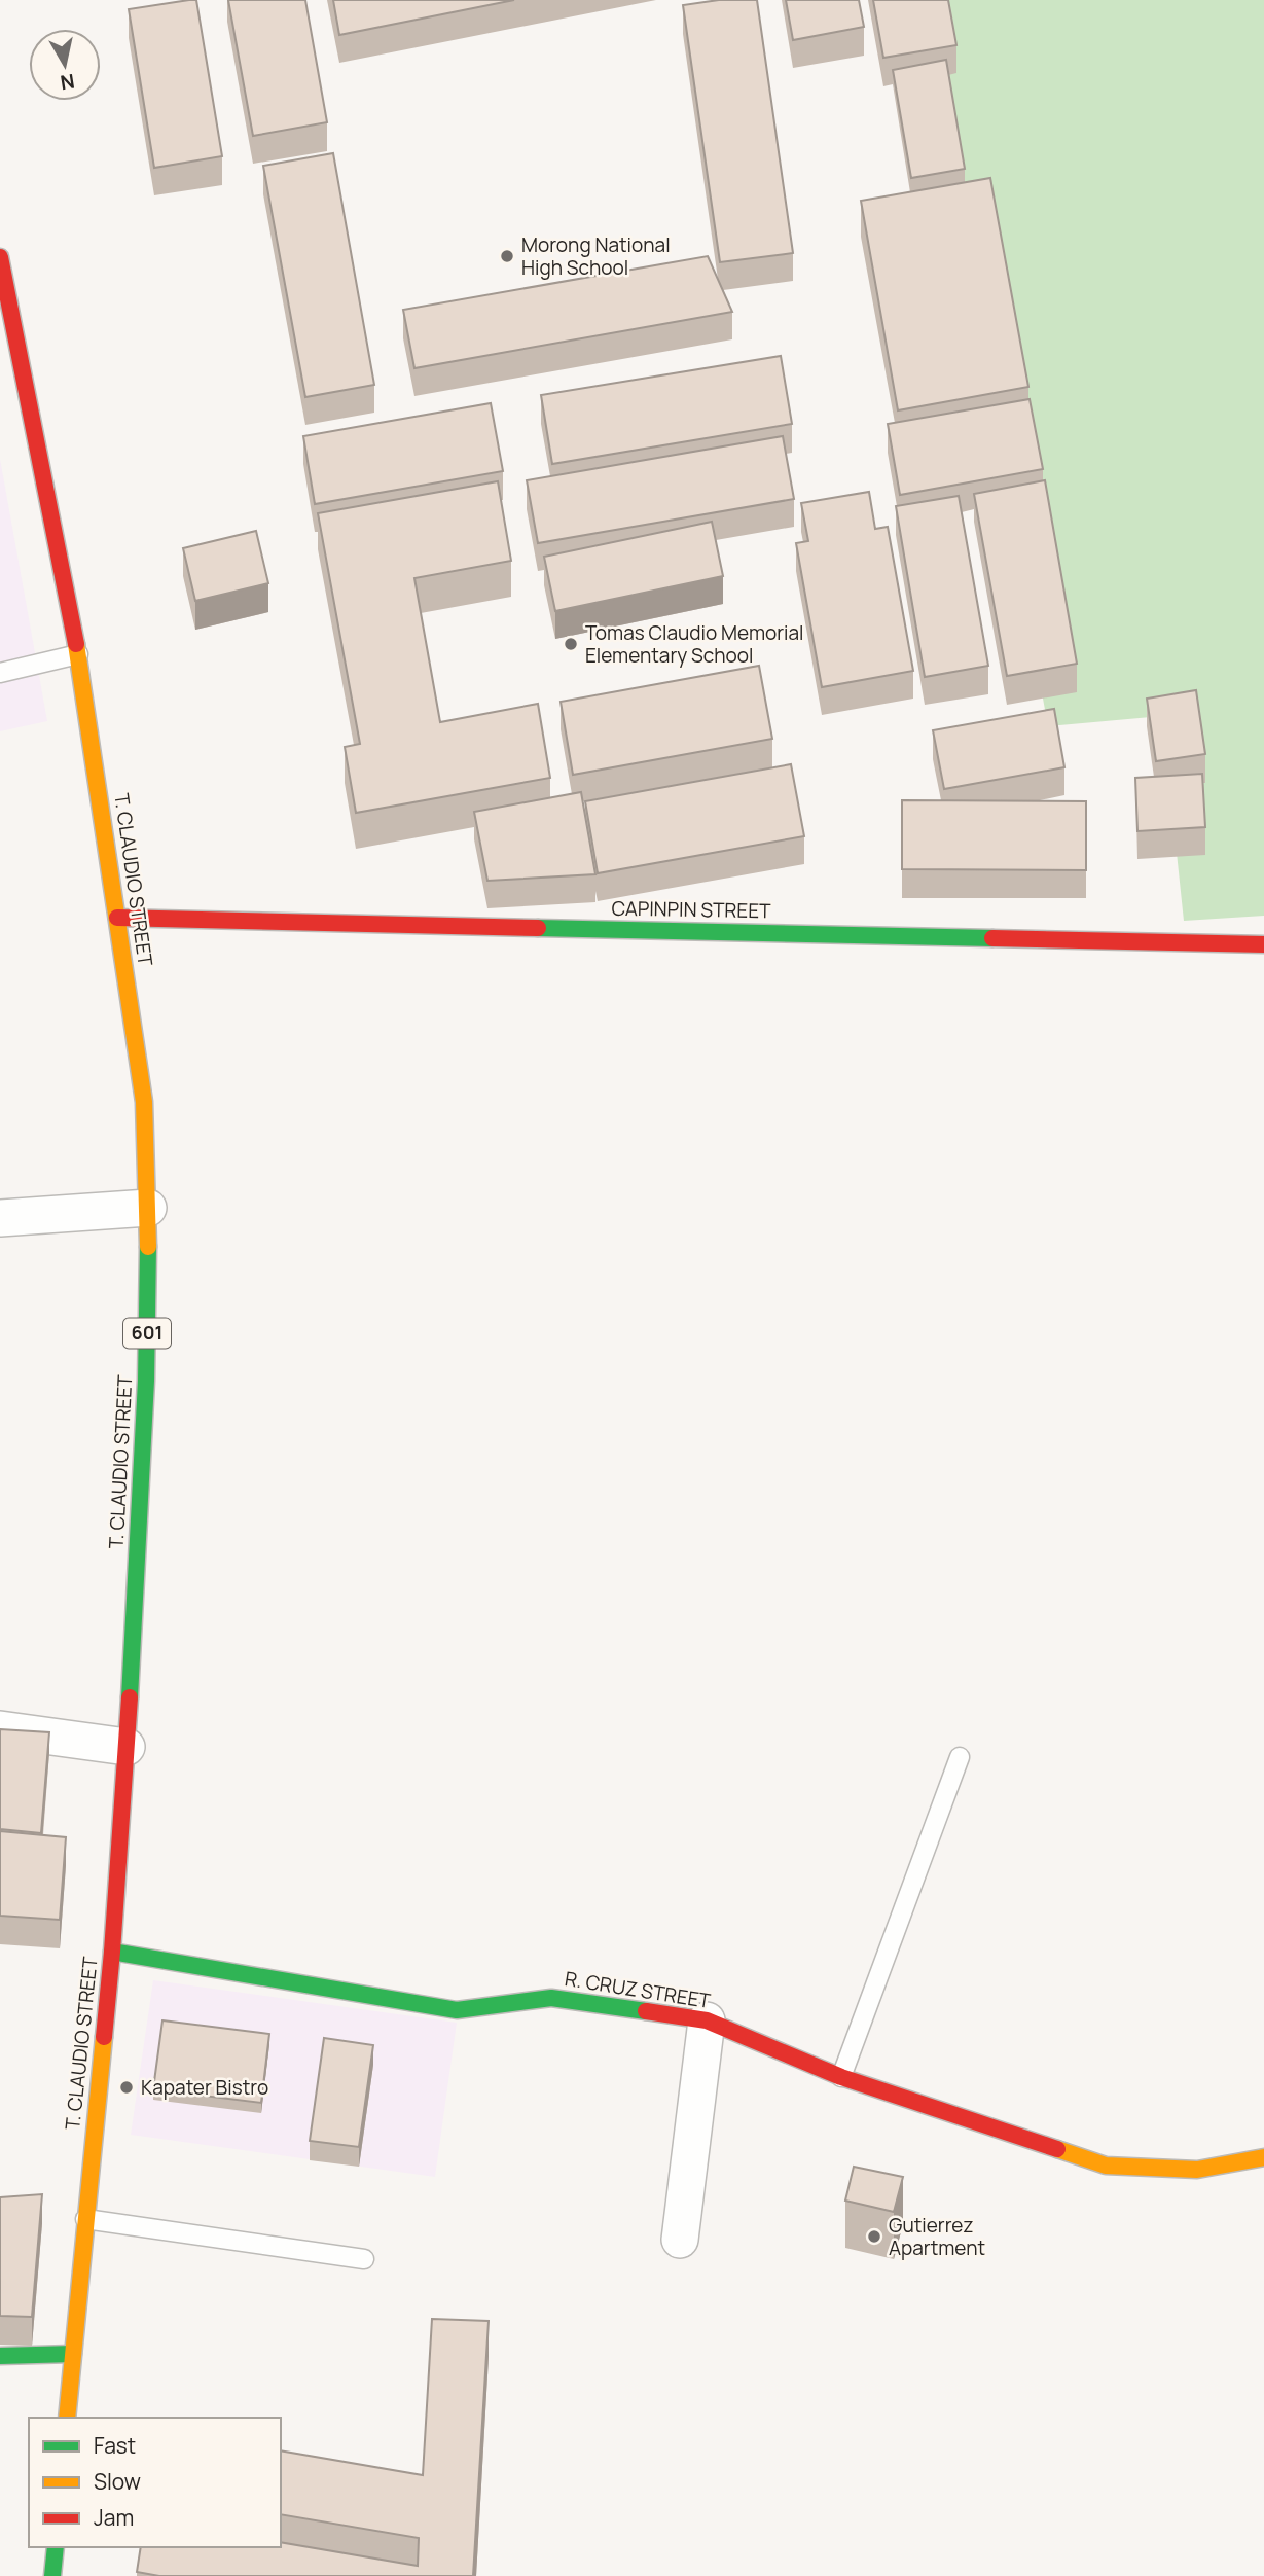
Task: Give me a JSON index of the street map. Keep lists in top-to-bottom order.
{
  "streets": {
    "street": [
      "T. CLAUDIO STREET",
      "CAPINPIN STREET",
      "601",
      "R. CRUZ STREET"
    ]
  },
  "crossings": [
    ["T. CLAUDIO STREET", "CAPINPIN STREET"],
    ["T. CLAUDIO STREET", "R. CRUZ STREET"]
  ],
  "places": [
    "Morong National High School",
    "Tomas Claudio Memorial Elementary School",
    "Kapater Bistro",
    "Gutierrez Apartment"
  ],
  "legend": ["Fast", "Slow", "Jam"],
  "north": "bottom"
}
